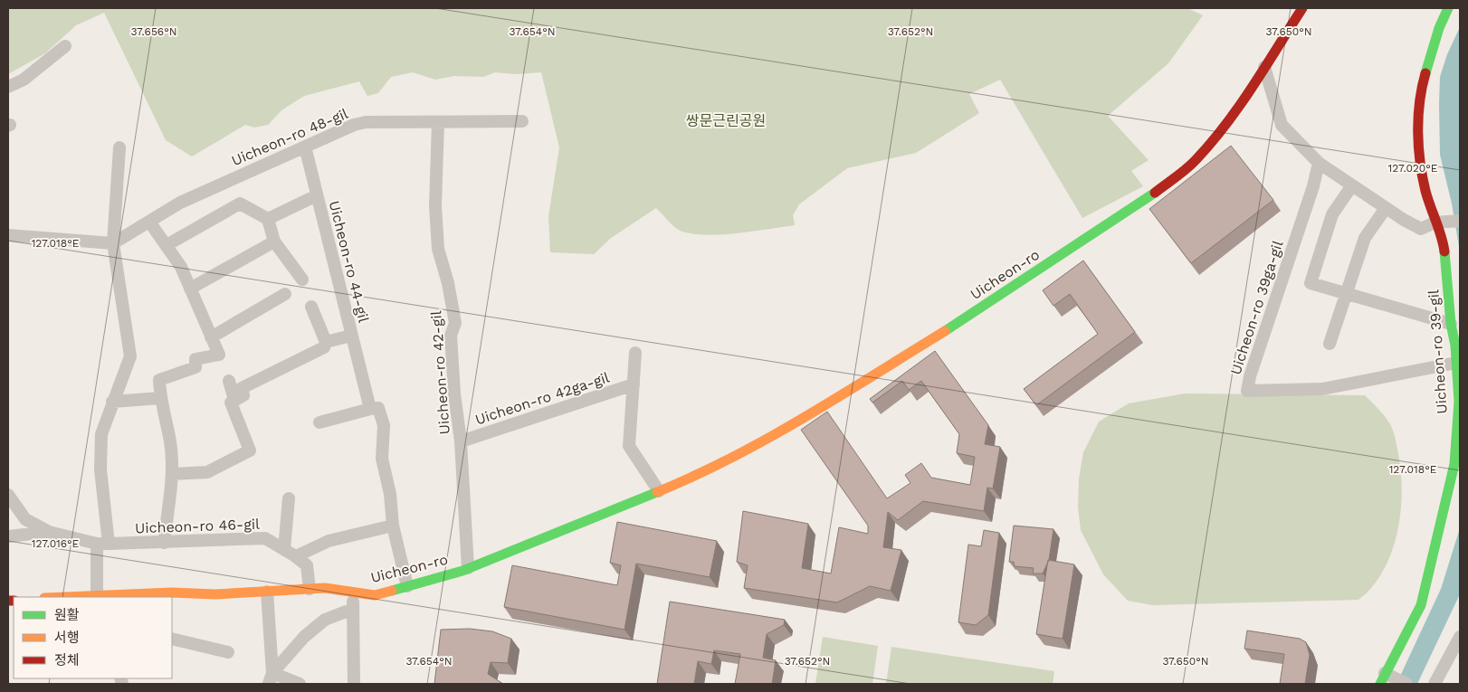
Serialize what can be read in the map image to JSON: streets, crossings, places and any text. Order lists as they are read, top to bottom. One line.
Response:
{"streets":{"street":["Uicheon-ro 48-gil","Uicheon-ro 44-gil","Uicheon-ro","Uicheon-ro 39ga-gil","Uicheon-ro 39-gil","Uicheon-ro 42-gil","Uicheon-ro 42ga-gil","Uicheon-ro 46-gil"]},"crossings":[["Uicheon-ro 48-gil","Uicheon-ro 44-gil"],["Uicheon-ro 48-gil","Uicheon-ro 42-gil"],["Uicheon-ro 44-gil","Uicheon-ro"],["Uicheon-ro","Uicheon-ro 42-gil"],["Uicheon-ro","Uicheon-ro 46-gil"],["Uicheon-ro 39ga-gil","Uicheon-ro 39-gil"],["Uicheon-ro 42-gil","Uicheon-ro 42ga-gil"]],"parks":["쌍문근린공원"],"legend":["원활","서행","정체"],"coordinates":["37.656°N","37.654°N","37.652°N","37.650°N","127.020°E","127.018°E","127.016°E"]}
